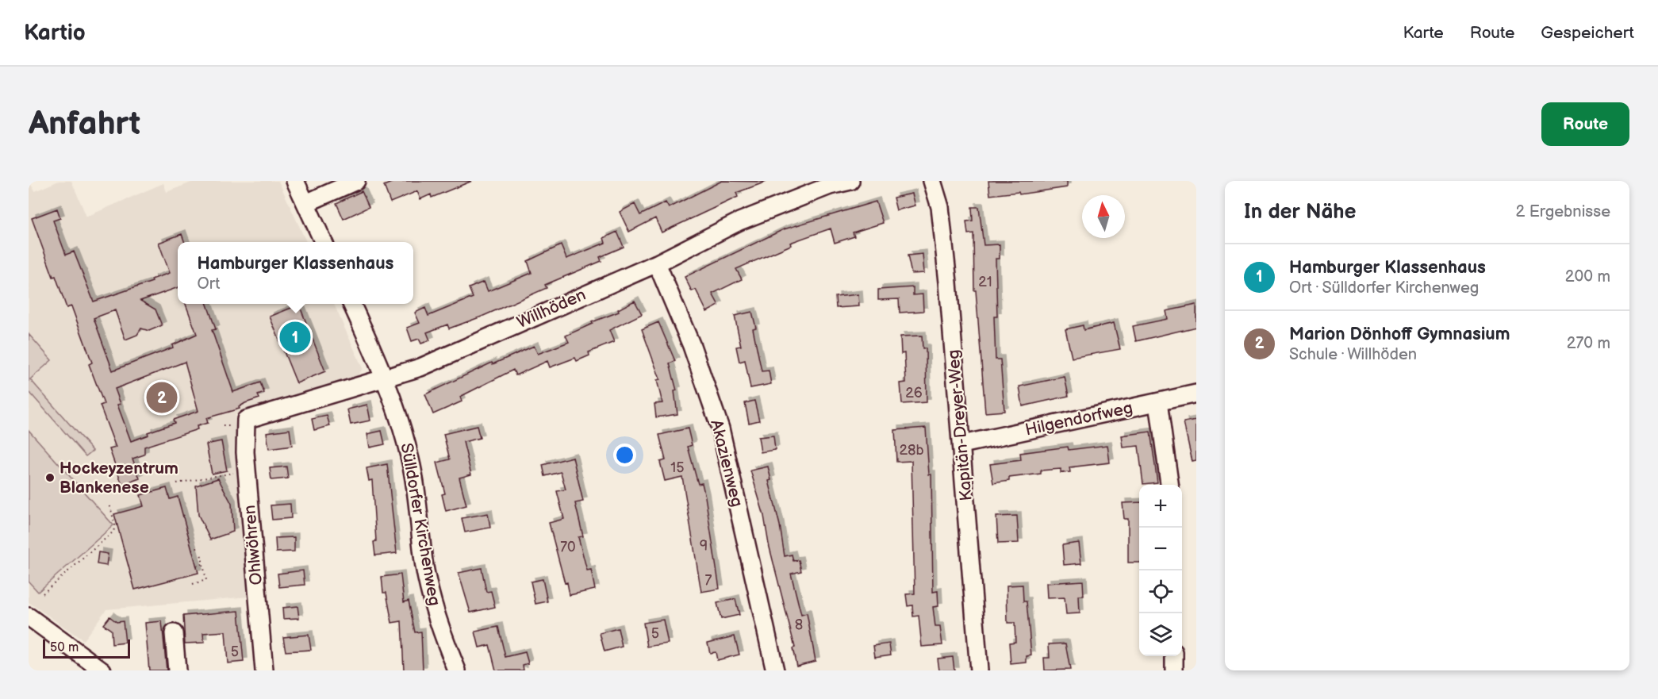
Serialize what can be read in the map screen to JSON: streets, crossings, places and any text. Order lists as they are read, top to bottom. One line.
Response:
{"streets":{"street":["Willhöden","Hilgendorfweg","Kapitän-Dreyer-Weg","Akazienweg","Sülldorfer Kirchenweg","Ohlwöhren"]},"crossings":[["Willhöden","Akazienweg"],["Willhöden","Sülldorfer Kirchenweg"],["Willhöden","Ohlwöhren"],["Hilgendorfweg","Kapitän-Dreyer-Weg"]],"places":["Hockeyzentrum Blankenese"],"house_numbers":["21","26","28b","15","9","70","7","8","5","5"],"scale_bar":"50 m","north":"top","page":{"header":"Kartio","nav":["Karte","Route","Gespeichert"],"buttons":"Route","title":"Anfahrt","heading":["In der Nähe","2 Ergebnisse"],"popup":["Hamburger Klassenhaus","Ort"],"list":[{"mark":"1","name":"Hamburger Klassenhaus","note":"Ort · Sülldorfer Kirchenweg","value":"200 m"},{"mark":"2","name":"Marion Dönhoff Gymnasium","note":"Schule · Willhöden","value":"270 m"}],"pins":["1","2"],"map_buttons":["+","−"],"scale":"50 m"}}
